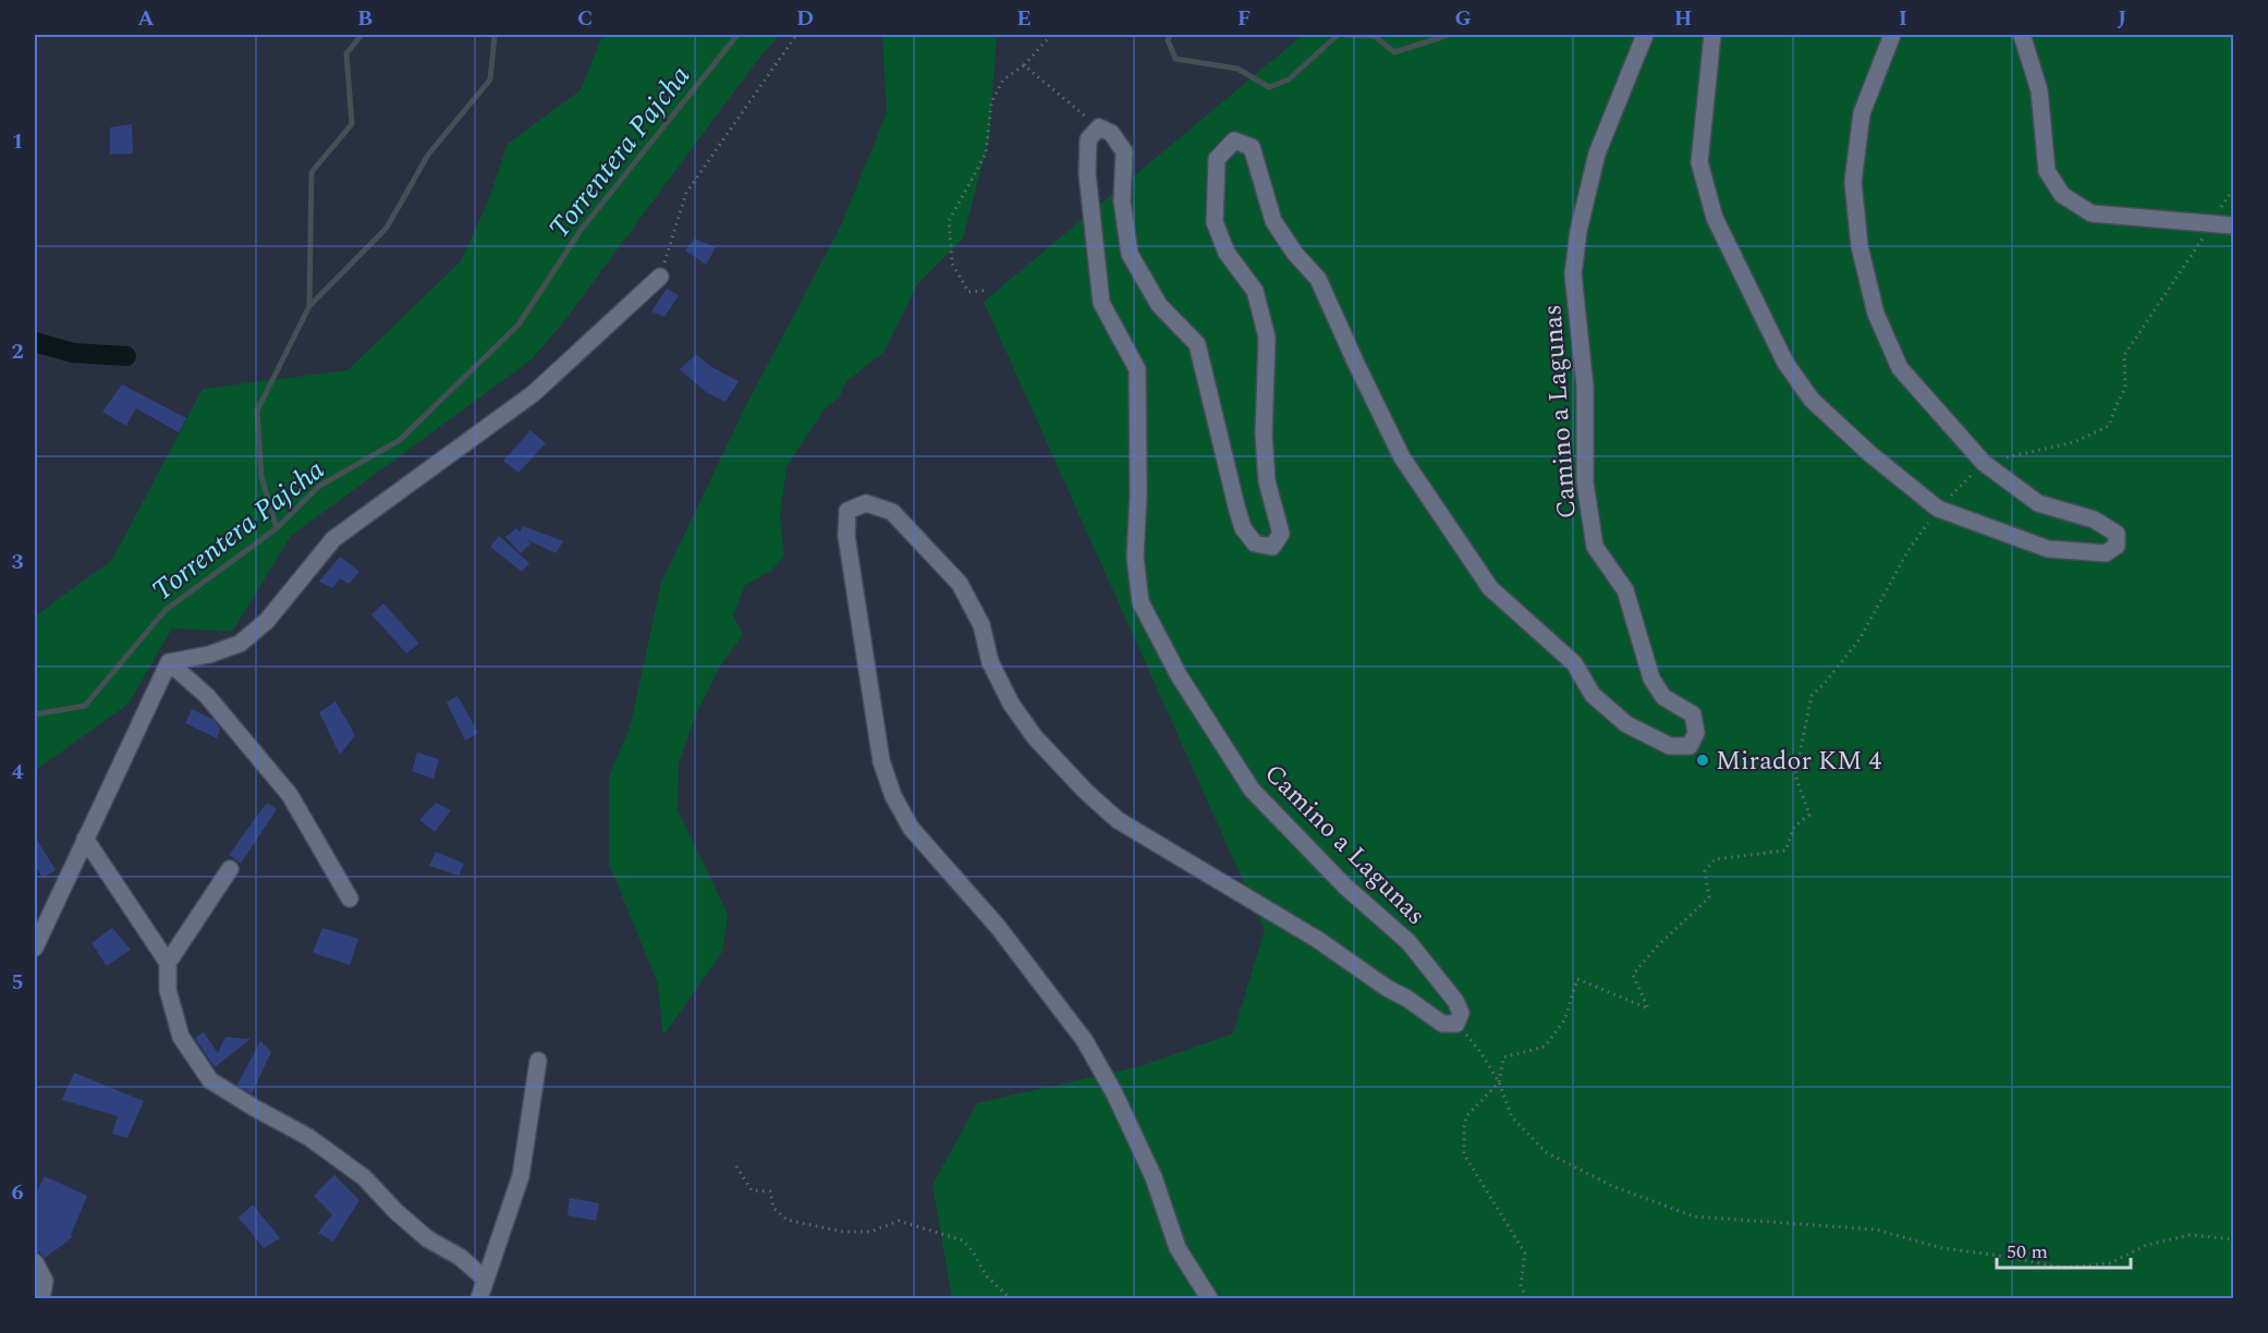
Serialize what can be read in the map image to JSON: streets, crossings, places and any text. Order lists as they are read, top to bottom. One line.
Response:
{"streets":{"street":["Camino a Lagunas"]},"water":["Torrentera Pajcha"],"places":["Mirador KM 4"],"scale_bar":"50 m","grid":{"columns":["A","B","C","D","E","F","G","H","I","J"],"rows":["1","2","3","4","5","6"]}}
